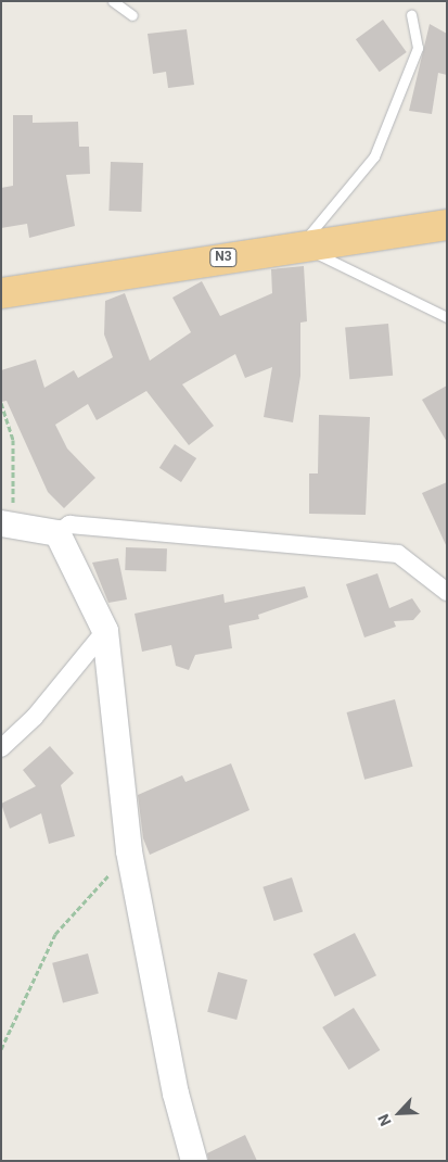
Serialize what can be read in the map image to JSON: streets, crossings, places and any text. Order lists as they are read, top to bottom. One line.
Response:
{"streets":{"highway":["N3"]},"north":"bottom left"}
